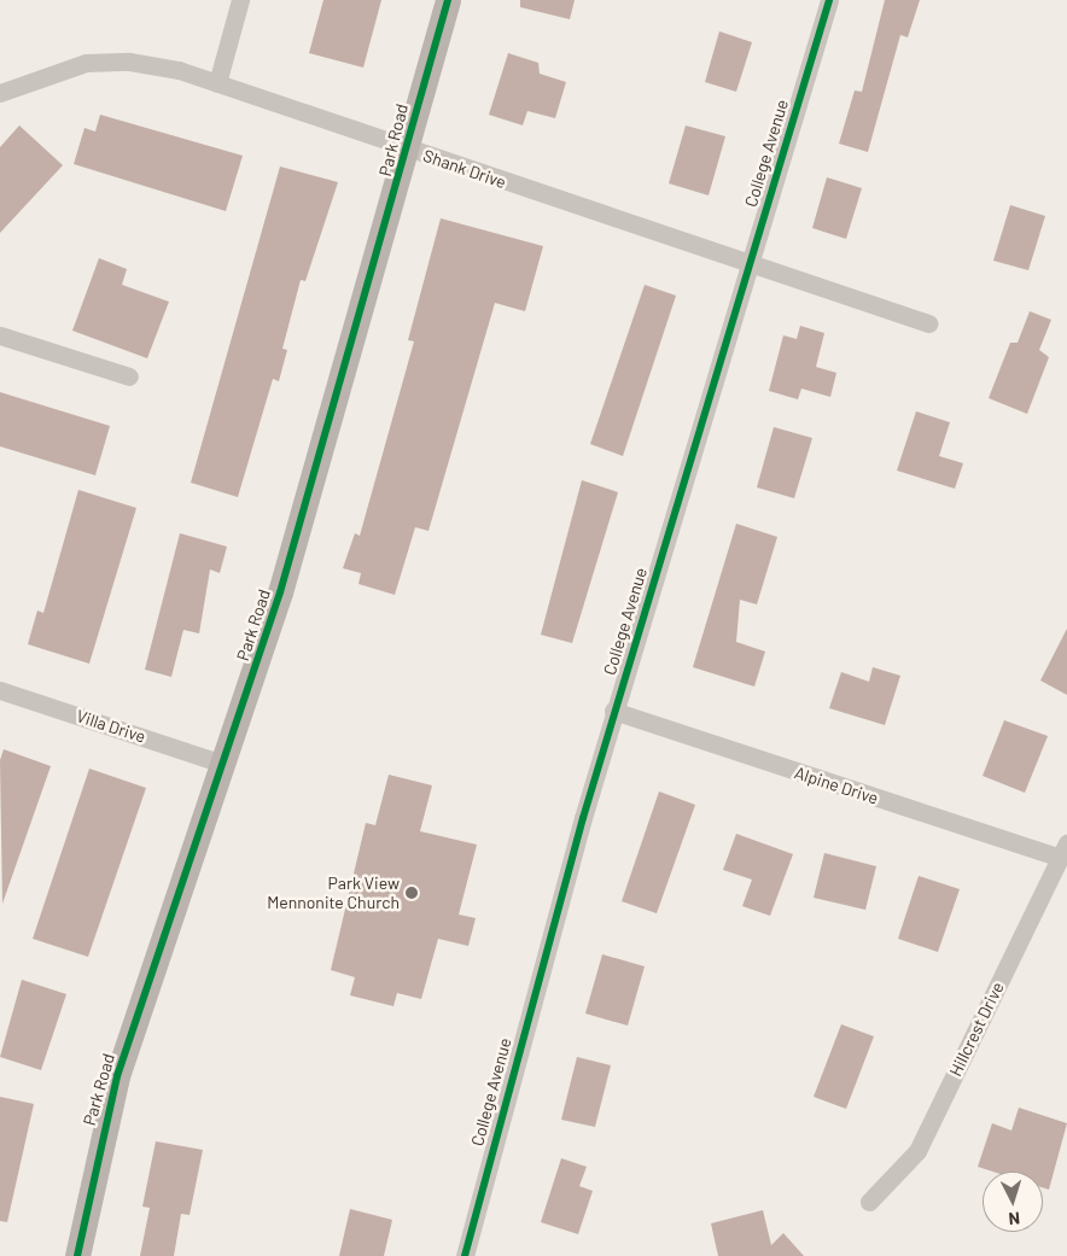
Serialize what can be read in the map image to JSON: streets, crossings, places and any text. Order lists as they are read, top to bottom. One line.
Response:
{"streets":{"street":["Park Road","College Avenue","Shank Drive","Villa Drive","Alpine Drive","Hillcrest Drive"]},"crossings":[["Park Road","Shank Drive"],["Park Road","Villa Drive"],["College Avenue","Shank Drive"],["College Avenue","Alpine Drive"],["Alpine Drive","Hillcrest Drive"]],"places":["Park View Mennonite Church"],"north":"bottom"}
